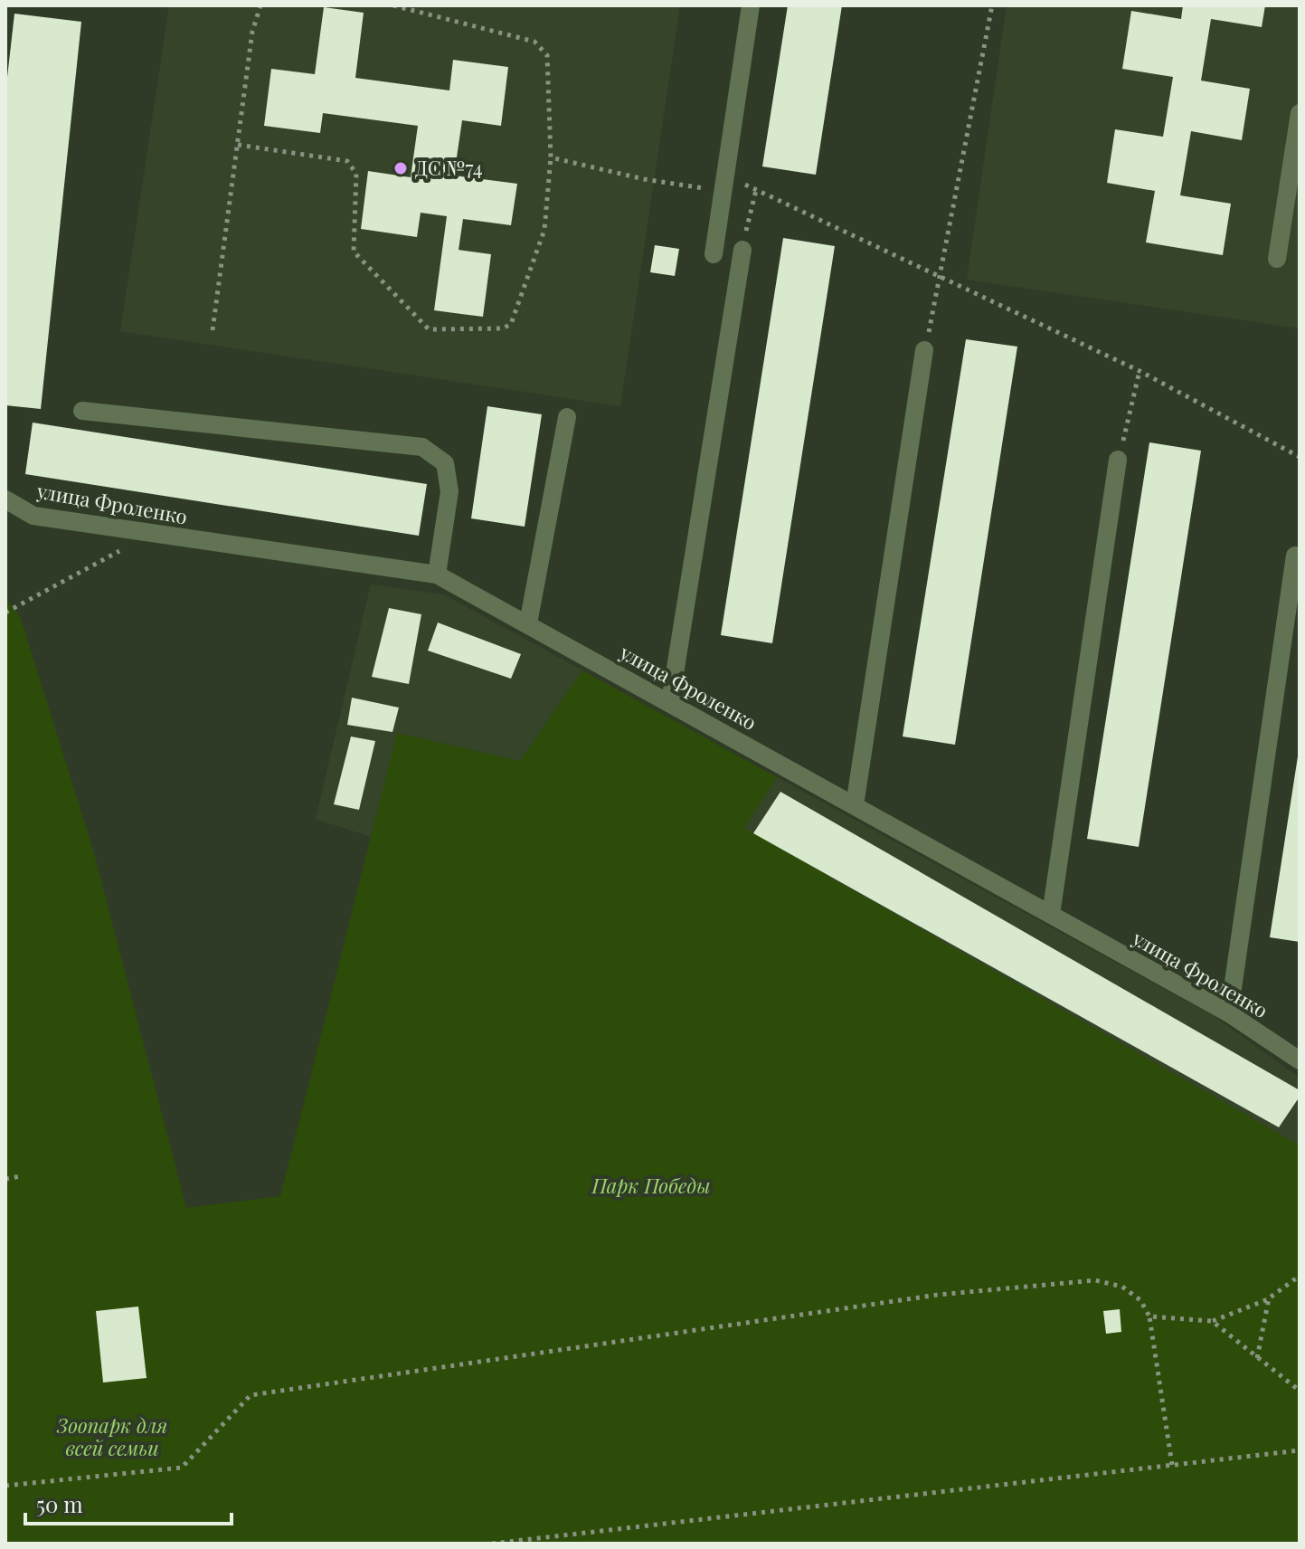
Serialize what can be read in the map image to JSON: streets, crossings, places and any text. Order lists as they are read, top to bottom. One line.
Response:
{"streets":{"street":["улица Фроленко"]},"parks":["Парк Победы","Зоопарк для всей семьи"],"places":["ДС №74"],"scale_bar":"50 m"}
